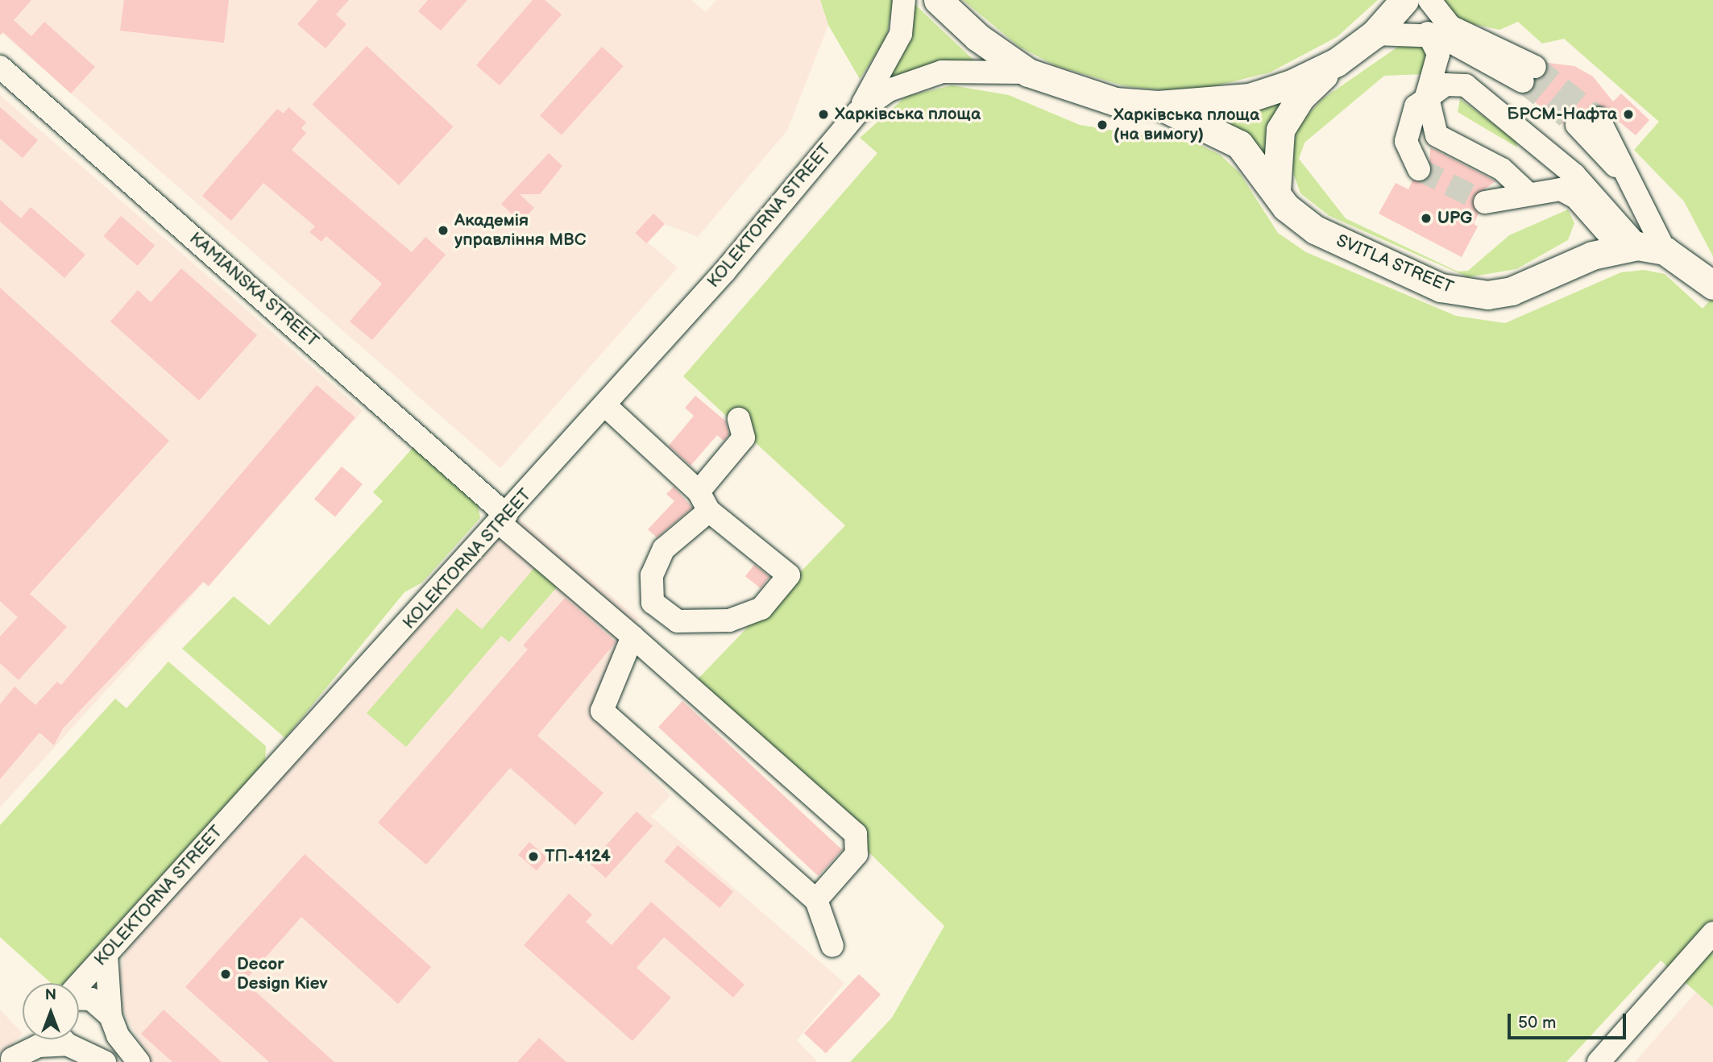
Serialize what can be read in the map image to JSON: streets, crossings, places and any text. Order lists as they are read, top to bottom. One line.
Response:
{"streets":{"main road":["SVITLA STREET"],"street":["KOLEKTORNA STREET","KAMIANSKA STREET"]},"crossings":[["KOLEKTORNA STREET","KAMIANSKA STREET"]],"places":["Харківська площа","БРСМ-Нафта","Харківська площа (на вимогу)","UPG","Академія управління МВС","ТП-4124","Decor Design Kiev"],"scale_bar":"50 m","north":"top"}
